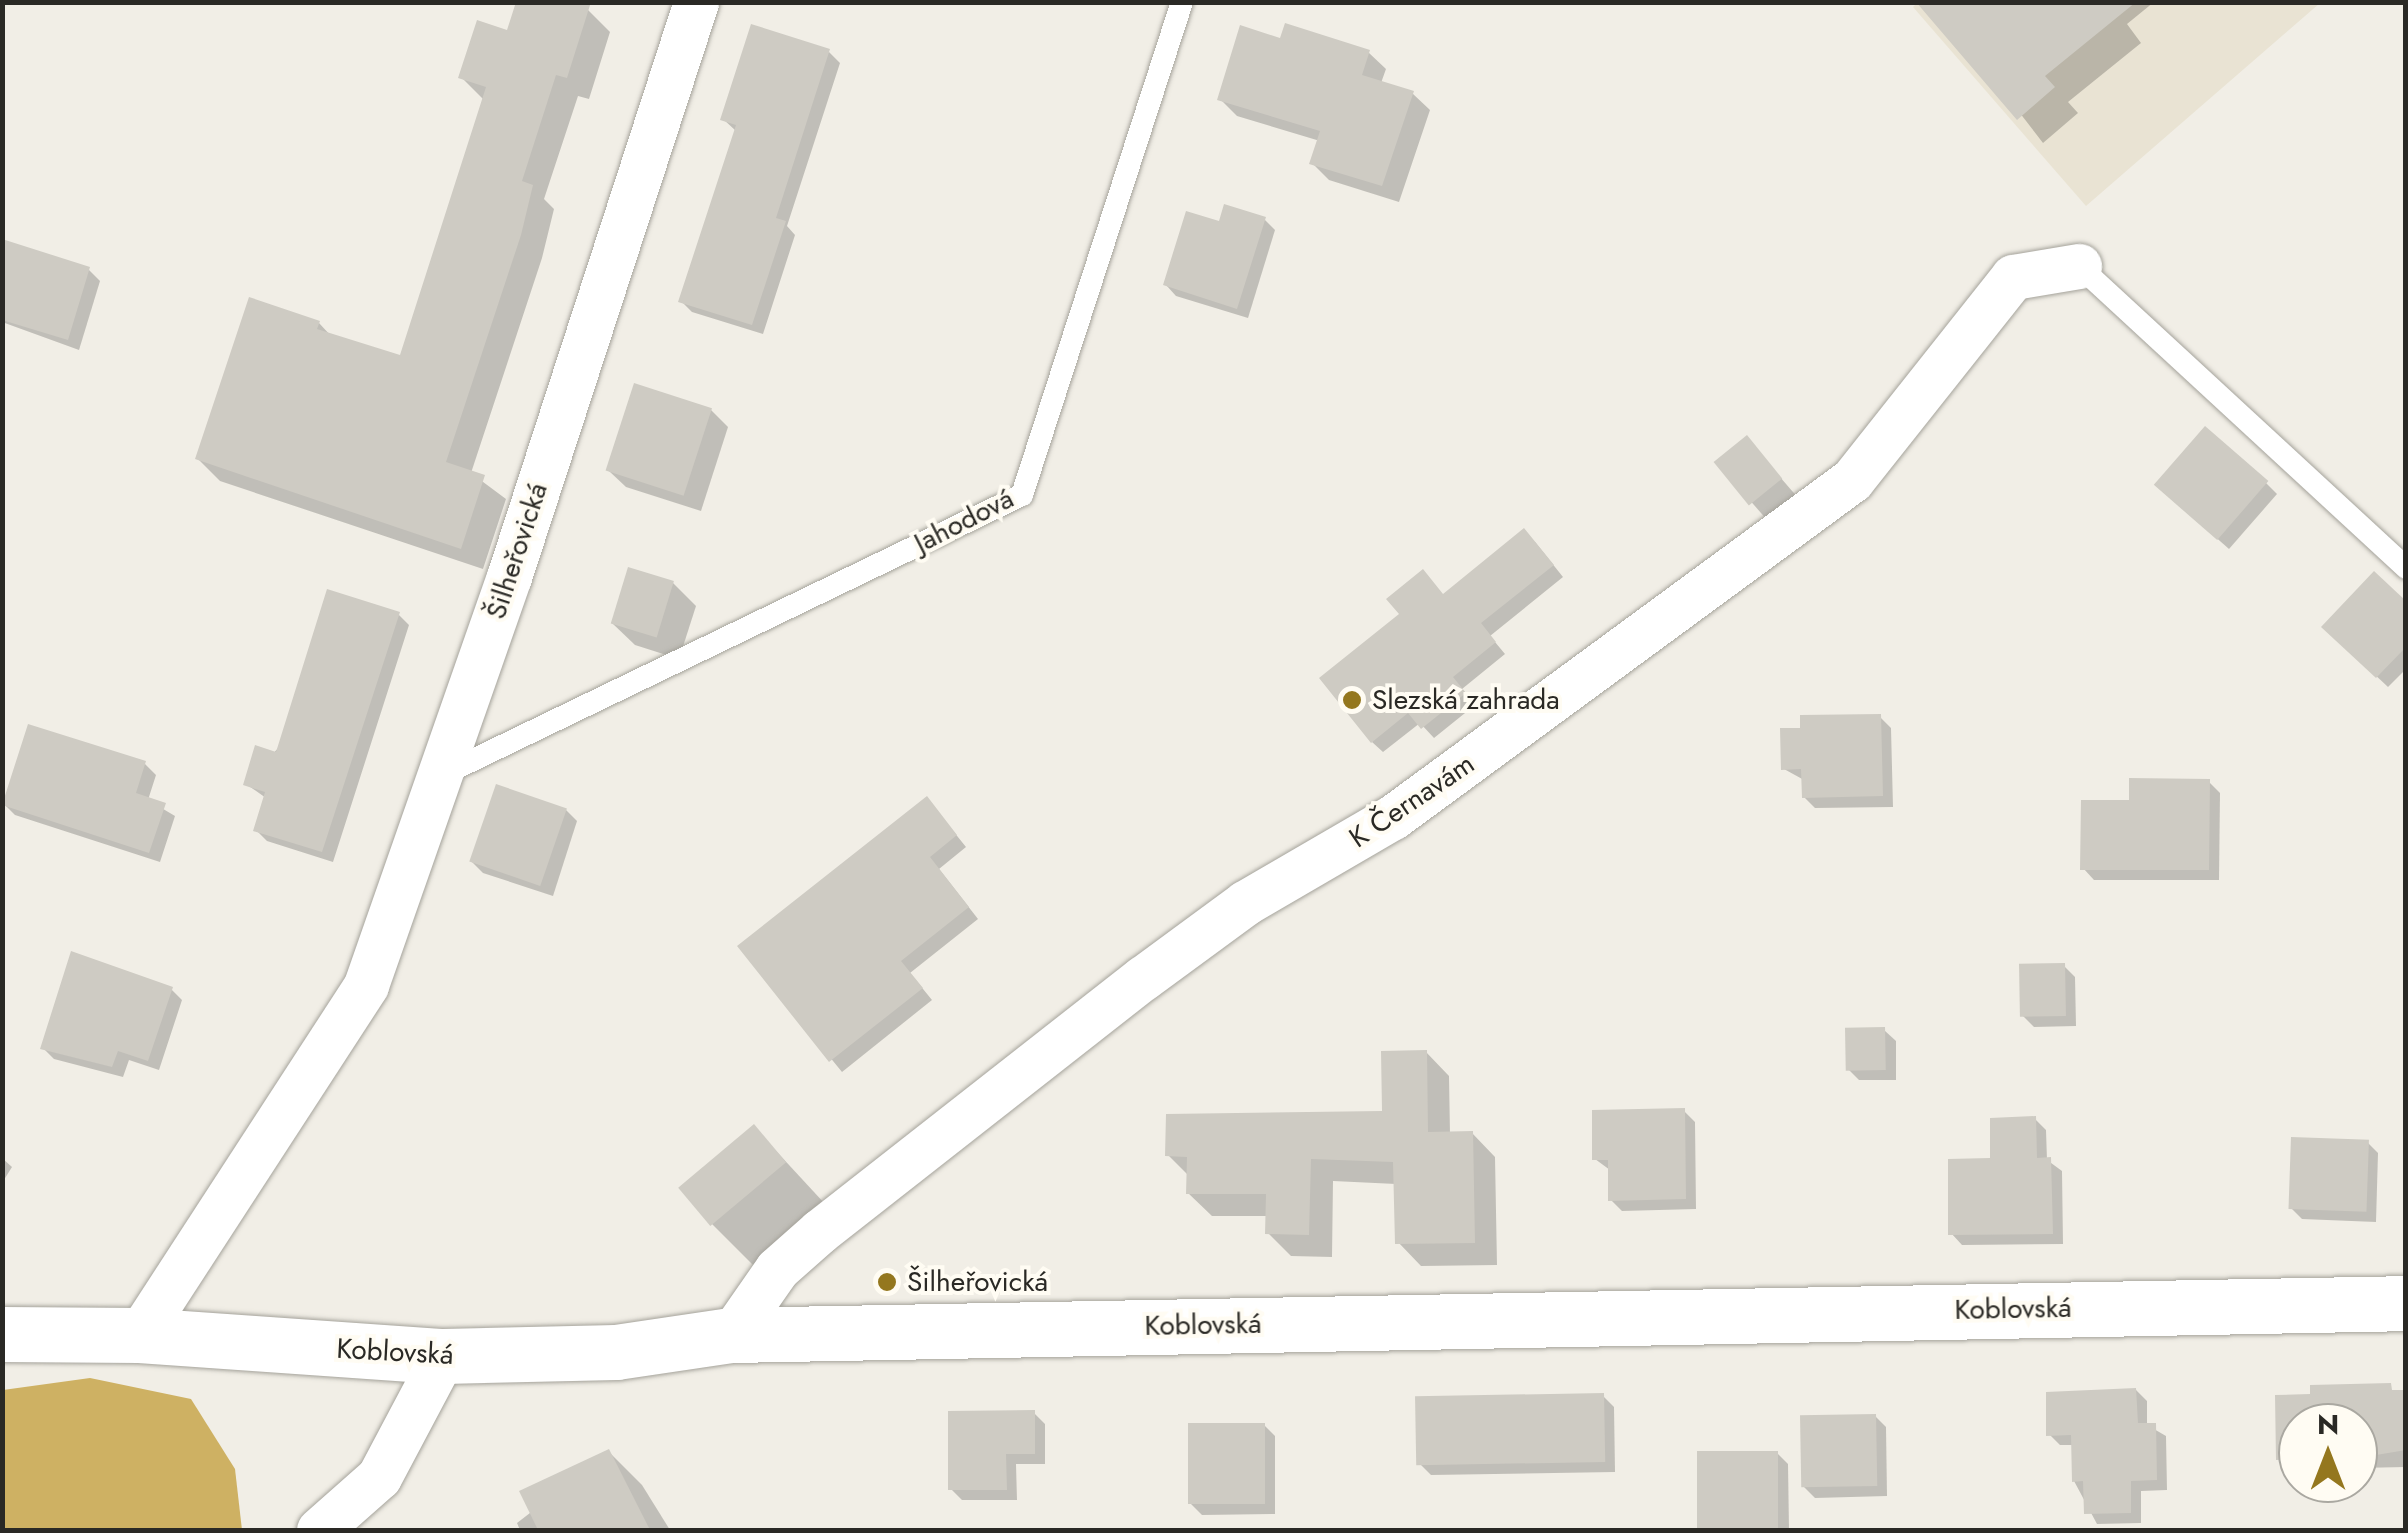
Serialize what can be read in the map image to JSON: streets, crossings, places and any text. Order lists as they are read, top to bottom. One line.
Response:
{"streets":{"street":["Šilheřovická","K Černavám","Koblovská"],"lane":["Jahodová"]},"crossings":[["Jahodová","Šilheřovická"],["Šilheřovická","Koblovská"],["K Černavám","Koblovská"]],"places":["Slezská zahrada","Šilheřovická"],"north":"top"}
